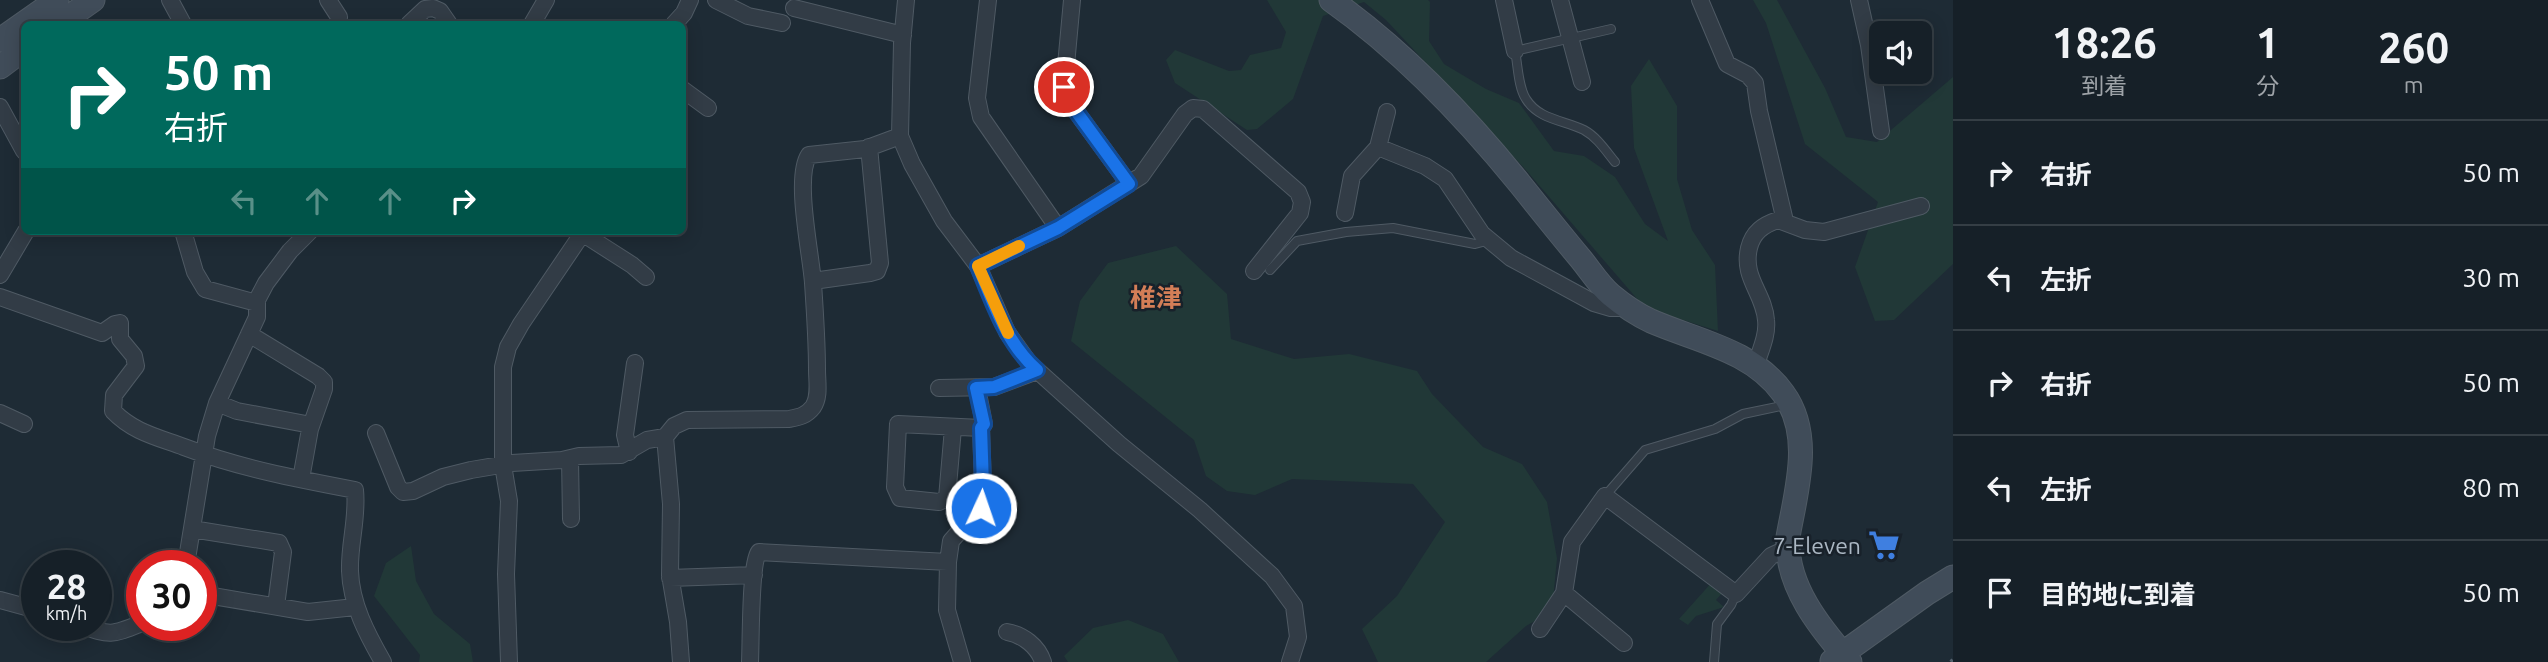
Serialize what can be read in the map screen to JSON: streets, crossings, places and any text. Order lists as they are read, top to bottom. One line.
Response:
{"districts":["椎津"],"places":{"supermarket":["7-Eleven"]},"page":{"eta":["18:26","到着","1","分","260","m"],"turn":["50 m","右折"],"list":[{"name":"右折","value":"50 m"},{"name":"左折","value":"30 m"},{"name":"右折","value":"50 m"},{"name":"左折","value":"80 m"},{"name":"目的地に到着","value":"50 m"}],"speed":"28 km/h","limit":"30"}}
